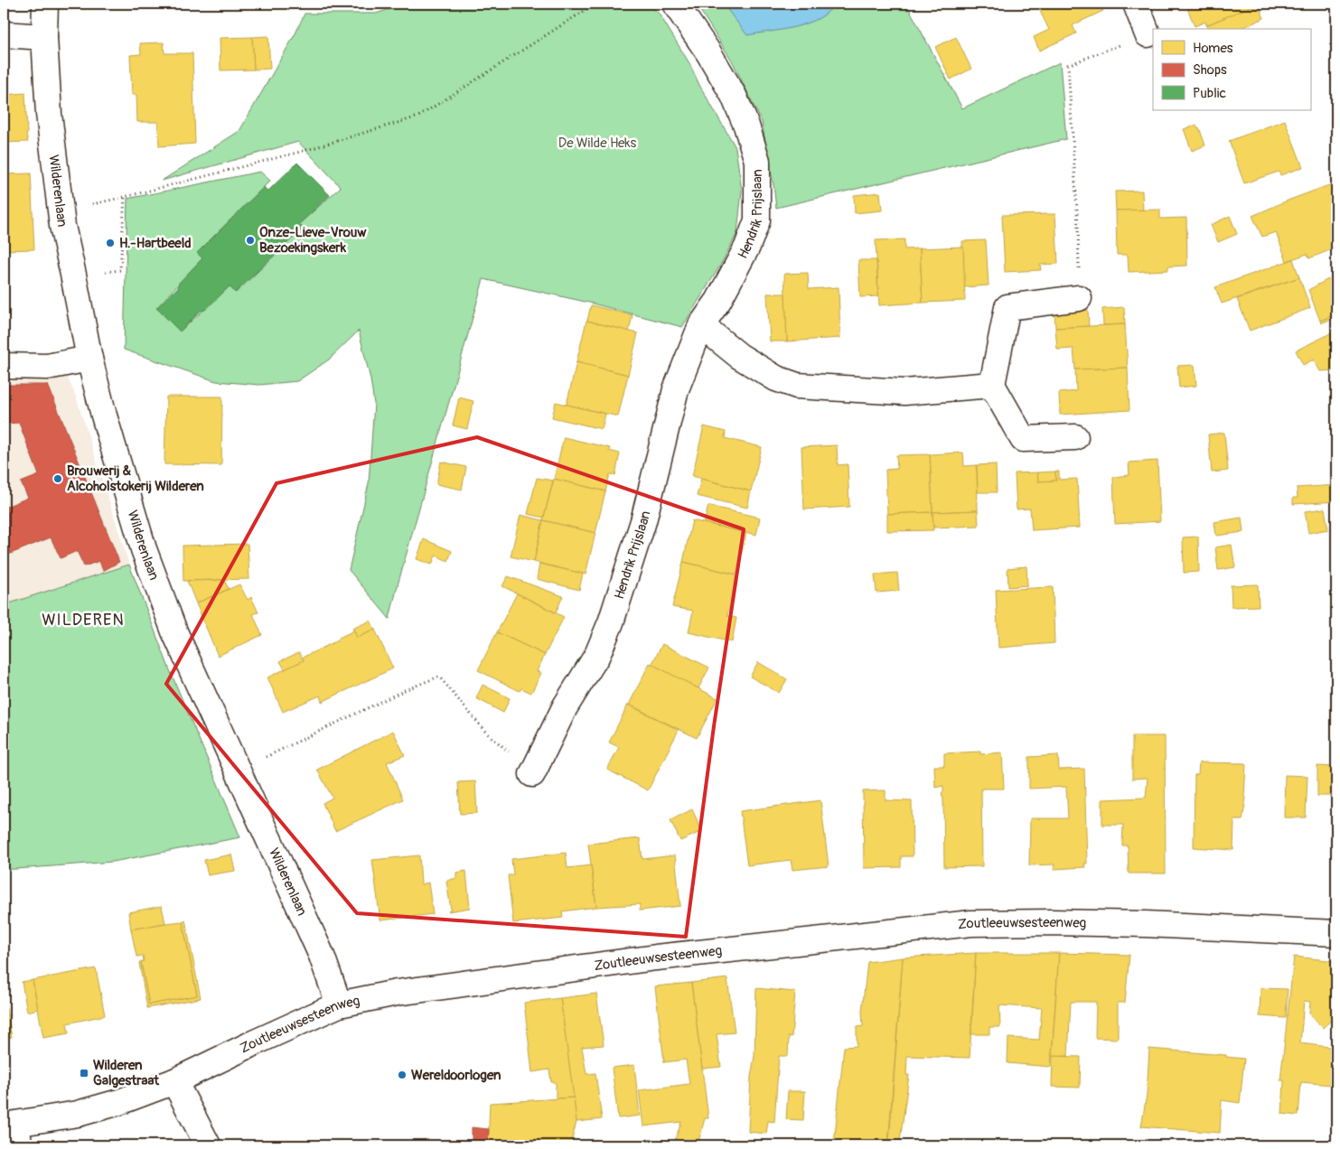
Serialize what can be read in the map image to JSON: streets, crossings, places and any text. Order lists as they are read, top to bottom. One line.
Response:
{"streets":{"street":["Wilderenlaan","Hendrik Prijslaan","Zoutleeuwsesteenweg"]},"crossings":[["Wilderenlaan","Zoutleeuwsesteenweg"]],"districts":["WILDEREN"],"parks":["De Wilde Heks"],"places":{"other":["Onze-Lieve-Vrouw Bezoekingskerk","H.-Hartbeeld","Brouwerij & Alcoholstokerij Wilderen","Wereldoorlogen"],"transit":["Wilderen Galgestraat"]},"legend":["Homes","Shops","Public"]}
